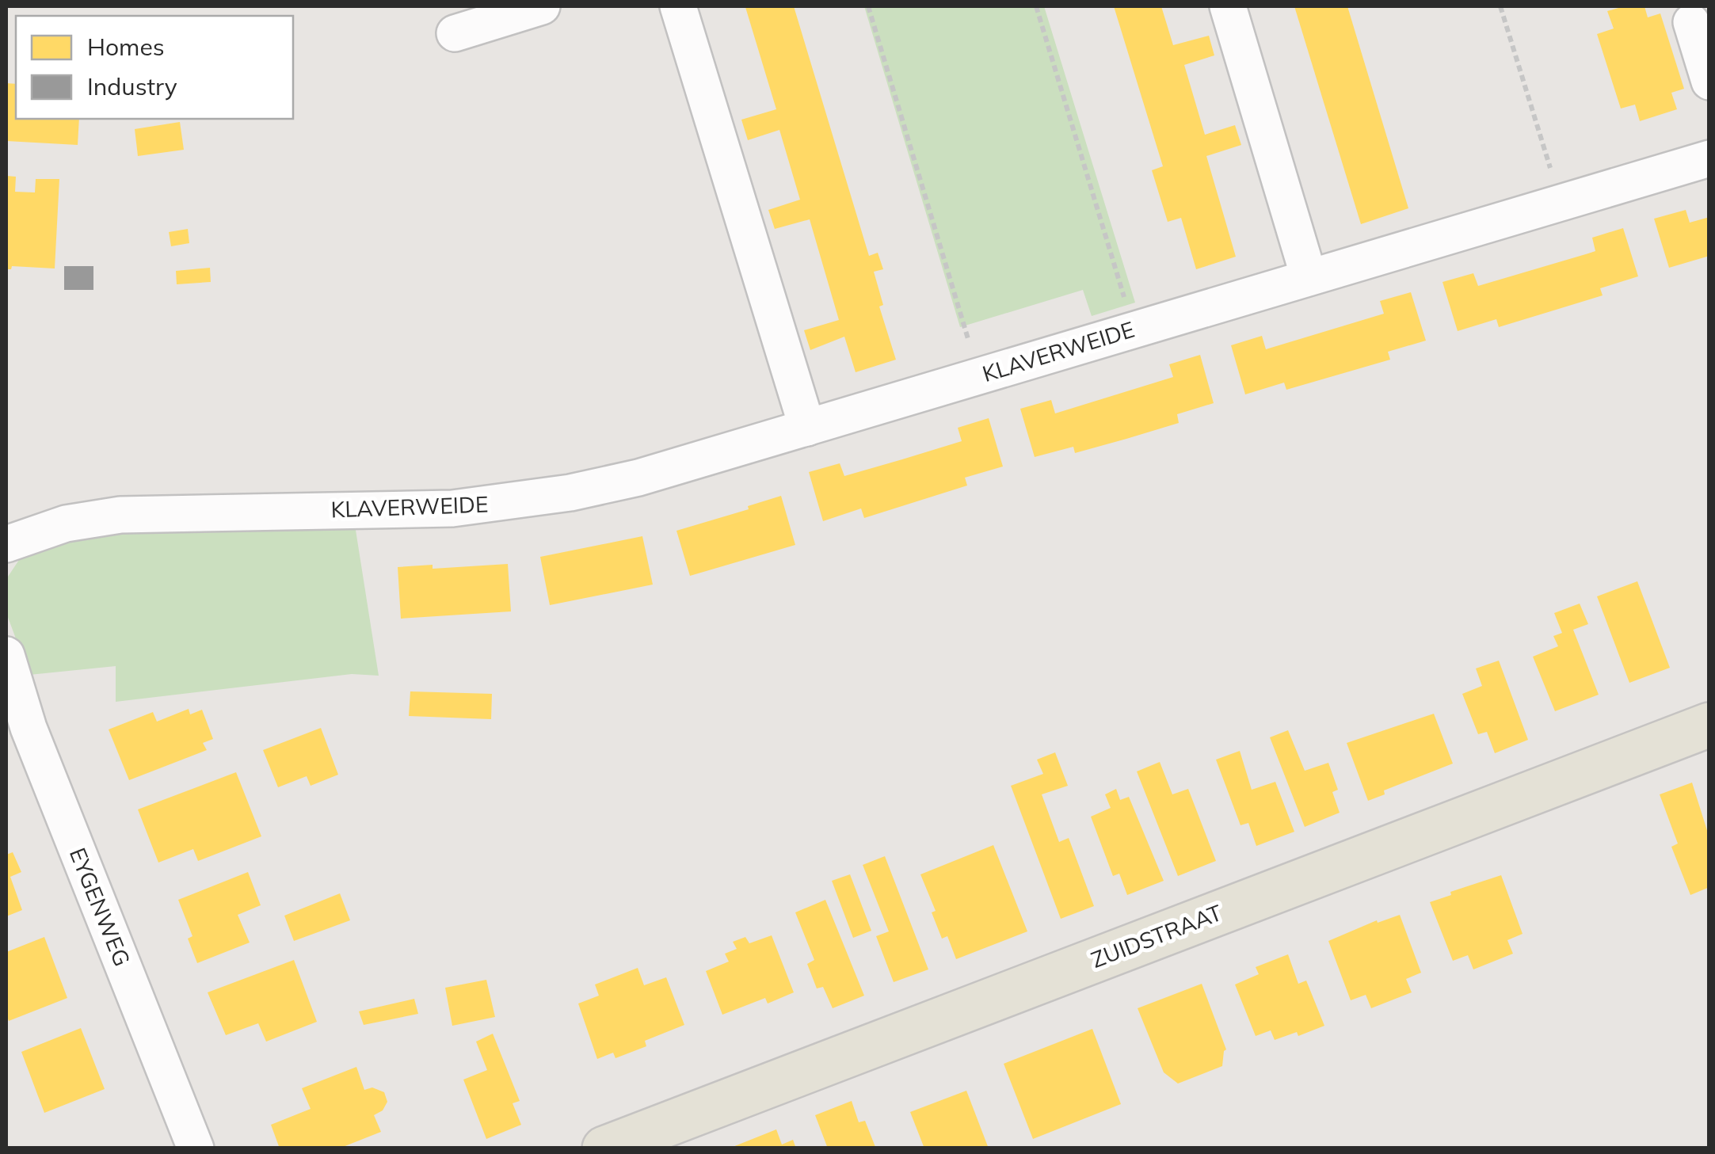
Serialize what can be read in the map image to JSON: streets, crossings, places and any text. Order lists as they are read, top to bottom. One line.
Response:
{"streets":{"main road":["ZUIDSTRAAT"],"street":["KLAVERWEIDE","EYGENWEG"]},"legend":["Homes","Industry"]}
